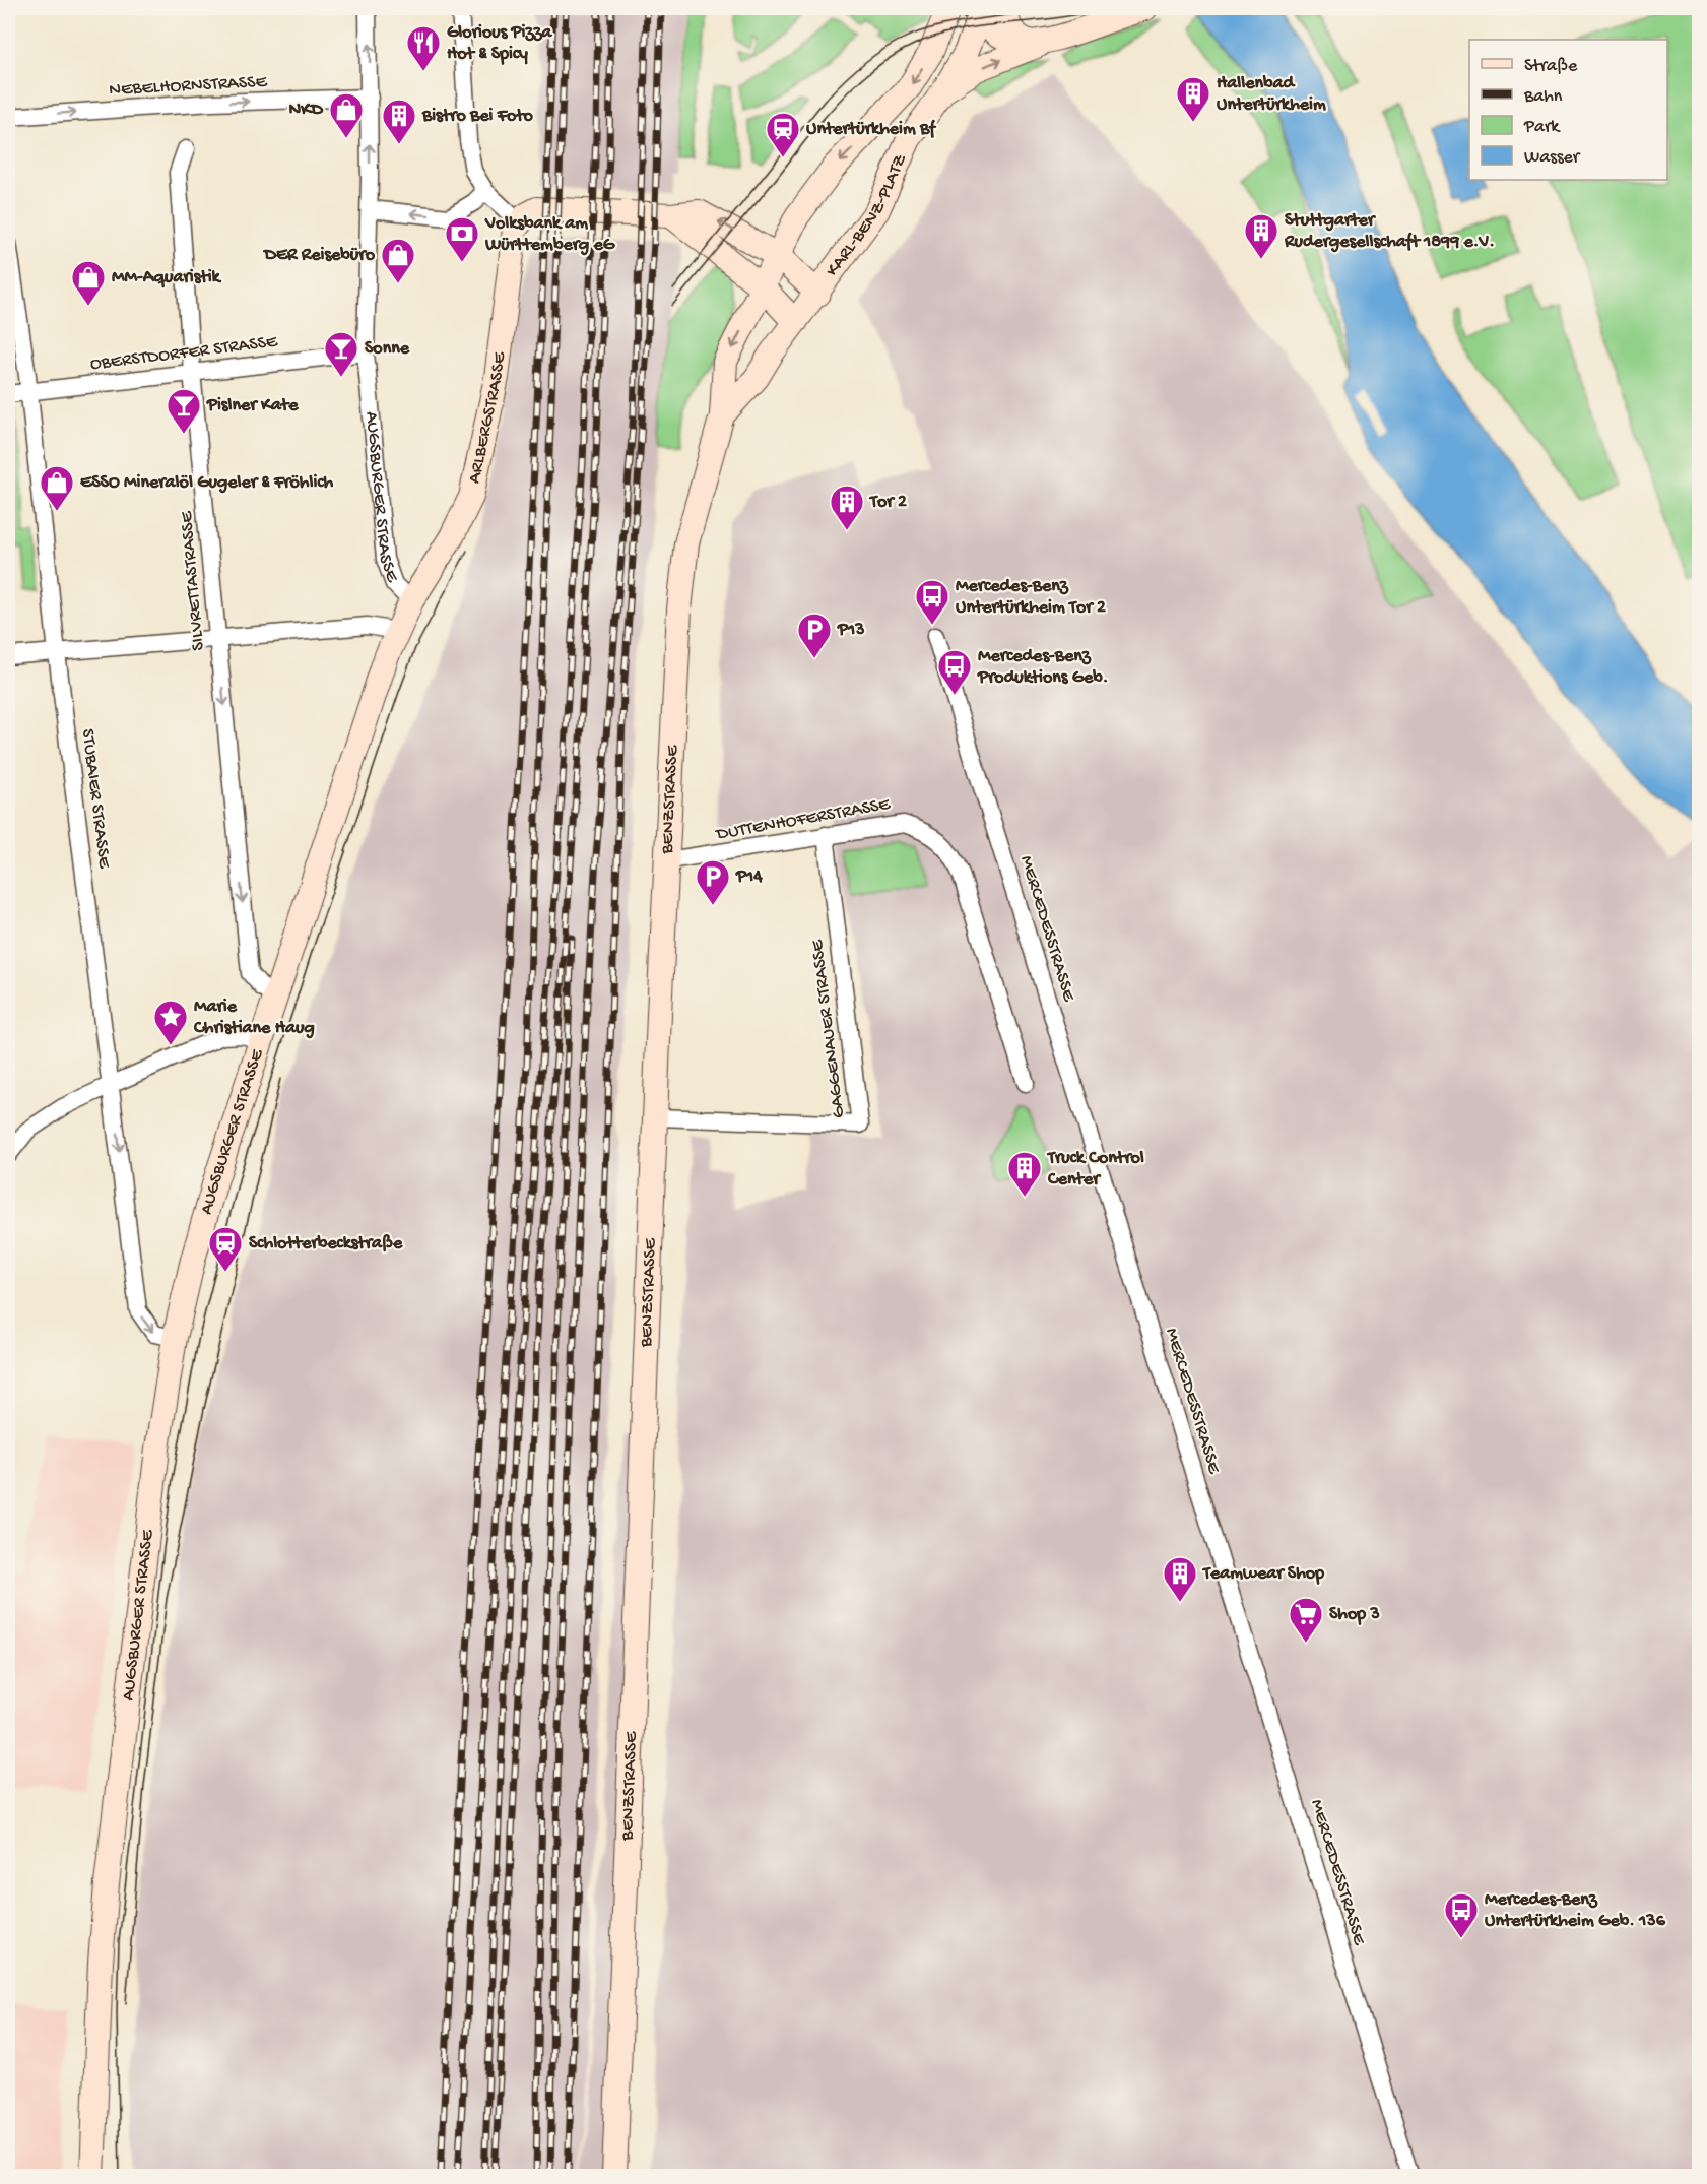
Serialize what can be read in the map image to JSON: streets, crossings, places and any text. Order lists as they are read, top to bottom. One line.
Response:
{"streets":{"main road":["KARL-BENZ-PLATZ","ARLBERGSTRASSE","AUGSBURGER STRASSE","BENZSTRASSE"],"street":["NEBELHORNSTRASSE","OBERSTDORFER STRASSE","SILVRETTASTRASSE","STUBAIER STRASSE","DUTTENHOFERSTRASSE","MERCEDESSTRASSE","GAGGENAUER STRASSE"]},"crossings":[["NEBELHORNSTRASSE","AUGSBURGER STRASSE"],["KARL-BENZ-PLATZ","BENZSTRASSE"],["OBERSTDORFER STRASSE","AUGSBURGER STRASSE"],["OBERSTDORFER STRASSE","SILVRETTASTRASSE"],["OBERSTDORFER STRASSE","STUBAIER STRASSE"],["ARLBERGSTRASSE","AUGSBURGER STRASSE"],["AUGSBURGER STRASSE","SILVRETTASTRASSE"],["AUGSBURGER STRASSE","STUBAIER STRASSE"],["BENZSTRASSE","DUTTENHOFERSTRASSE"],["BENZSTRASSE","GAGGENAUER STRASSE"],["DUTTENHOFERSTRASSE","GAGGENAUER STRASSE"]],"one_way":["NEBELHORNSTRASSE","SILVRETTASTRASSE"],"places":{"restaurant":["Glorious Pizza Hot & Spicy"],"building":["Hallenbad Untertürkheim","Bistro Bei Foto","Stuttgarter Rudergesellschaft 1899 e.V.","Tor 2","Truck Control Center","Teamwear Shop"],"shop":["NKD","DER Reisebüro","MM-Aquaristik","ESSO Mineralöl Gugeler & Fröhlich"],"station":["Untertürkheim Bf","Schlotterbeckstraße"],"bank":["Volksbank am Württemberg eG"],"bar":["Sonne","Pislner Kate"],"bus stop":["Mercedes-Benz Untertürkheim Tor 2","Mercedes-Benz Produktions Geb.","Mercedes-Benz Untertürkheim Geb. 136"],"parking":["P13","P14"],"place":["Marie Christiane Haug"],"supermarket":["Shop 3"]},"legend":["Straße","Bahn","Park","Wasser"]}
